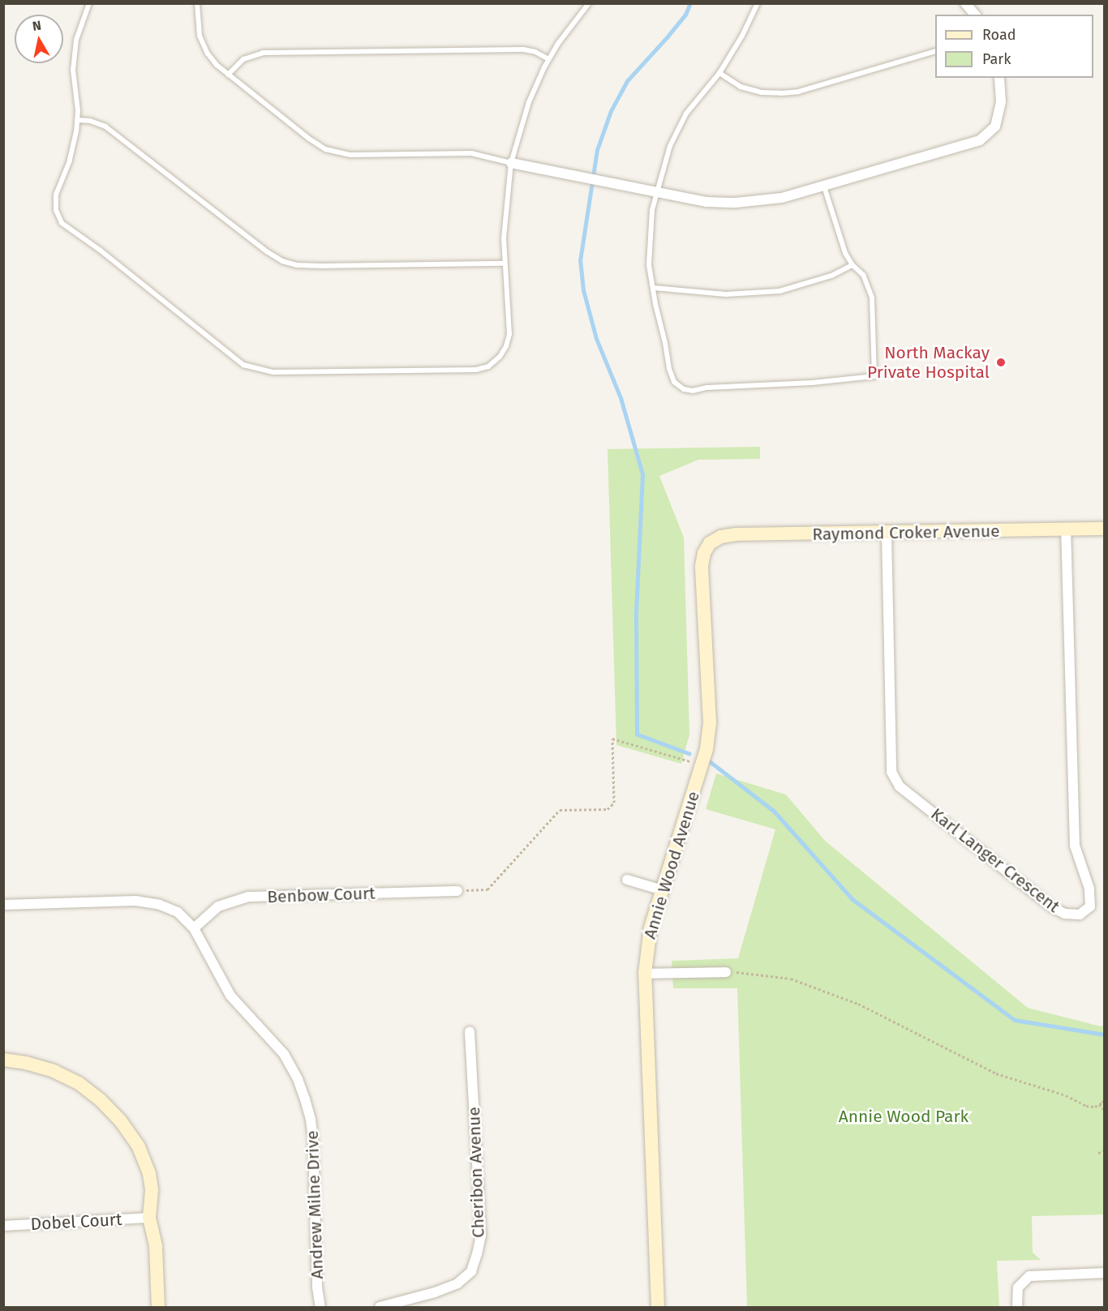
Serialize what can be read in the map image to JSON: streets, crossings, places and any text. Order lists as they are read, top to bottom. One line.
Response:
{"streets":{"street":["Raymond Croker Avenue","Karl Langer Crescent","Annie Wood Avenue","Benbow Court","Cheribon Avenue","Andrew Milne Drive","Dobel Court"]},"crossings":[["Raymond Croker Avenue","Karl Langer Crescent"],["Raymond Croker Avenue","Annie Wood Avenue"],["Benbow Court","Andrew Milne Drive"]],"parks":["Annie Wood Park"],"places":["North Mackay Private Hospital"],"legend":["Road","Park"],"north":"top"}
